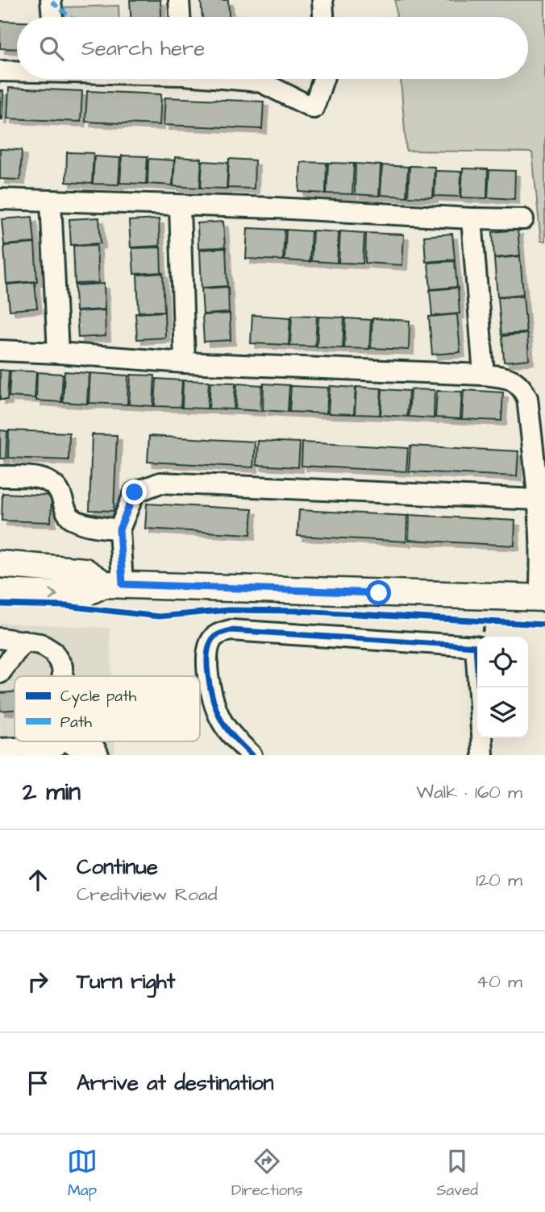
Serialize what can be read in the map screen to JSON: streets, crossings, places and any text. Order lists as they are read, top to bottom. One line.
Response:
{"legend":["Cycle path","Path"],"page":{"search":"Search here","heading":["2 min","Walk · 160 m"],"list":[["Continue","Creditview Road","120 m"],["Turn right","40 m"],"Arrive at destination"],"nav":["Map","Directions","Saved"]}}
